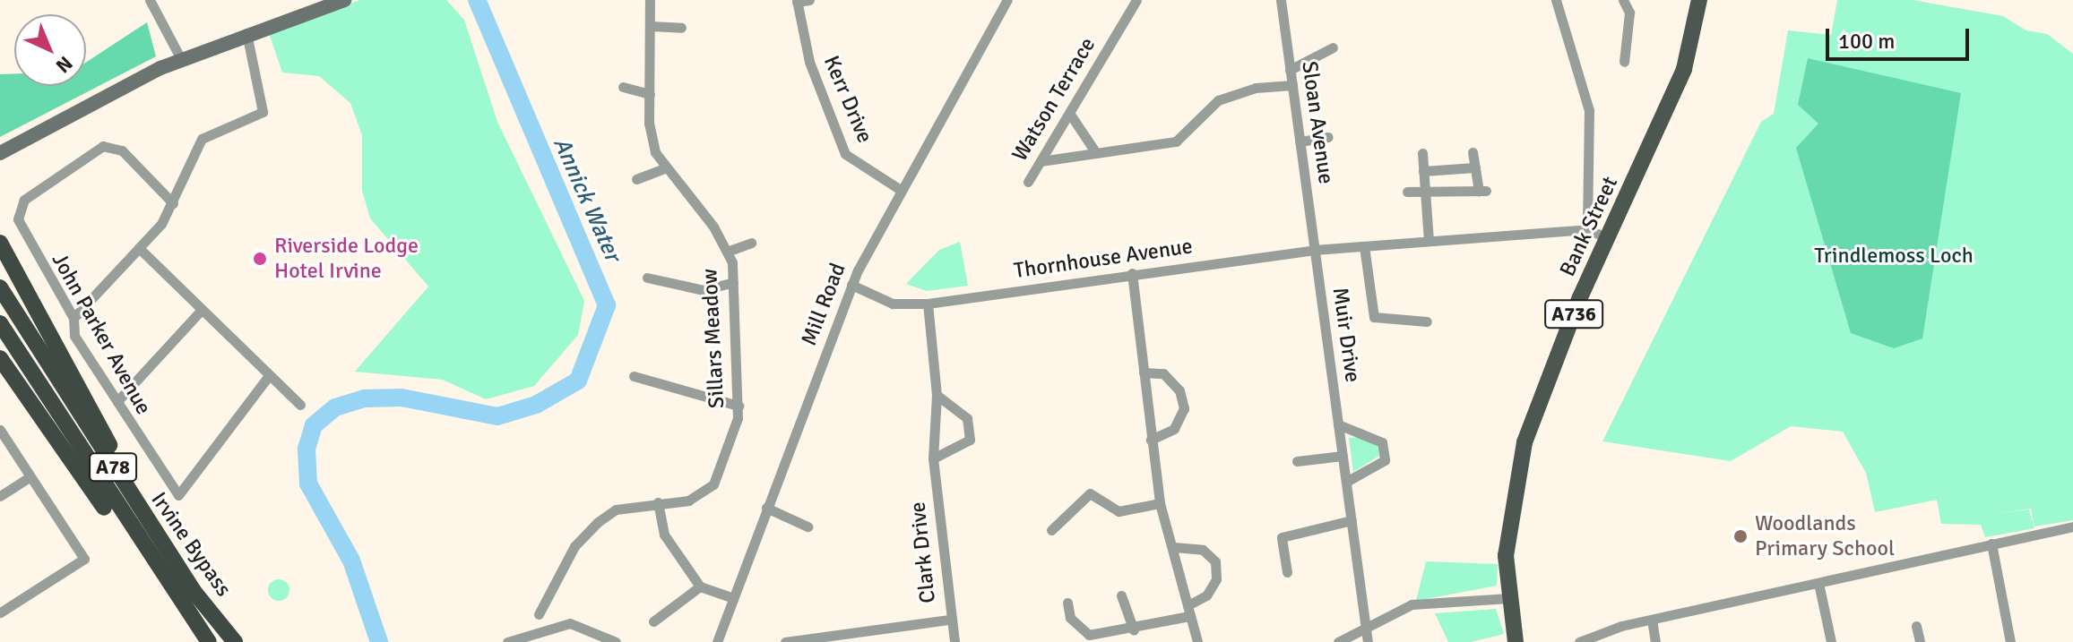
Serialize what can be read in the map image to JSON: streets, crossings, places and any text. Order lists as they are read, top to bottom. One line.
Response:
{"streets":{"highway":["A78","Irvine Bypass"],"main road":["Bank Street","A736"],"street":["Kerr Drive","Watson Terrace","Sloan Avenue","Thornhouse Avenue","Mill Road","John Parker Avenue","Muir Drive","Sillars Meadow","Clark Drive"]},"crossings":[["Kerr Drive","Mill Road"],["Sloan Avenue","Thornhouse Avenue"],["Sloan Avenue","Muir Drive"],["Bank Street","Thornhouse Avenue"],["Thornhouse Avenue","Mill Road"],["Thornhouse Avenue","Muir Drive"],["Thornhouse Avenue","Clark Drive"],["A78","Irvine Bypass"]],"water":["Annick Water"],"parks":["Trindlemoss Loch"],"places":["Riverside Lodge Hotel Irvine","Woodlands Primary School"],"scale_bar":"100 m","north":"bottom right"}
